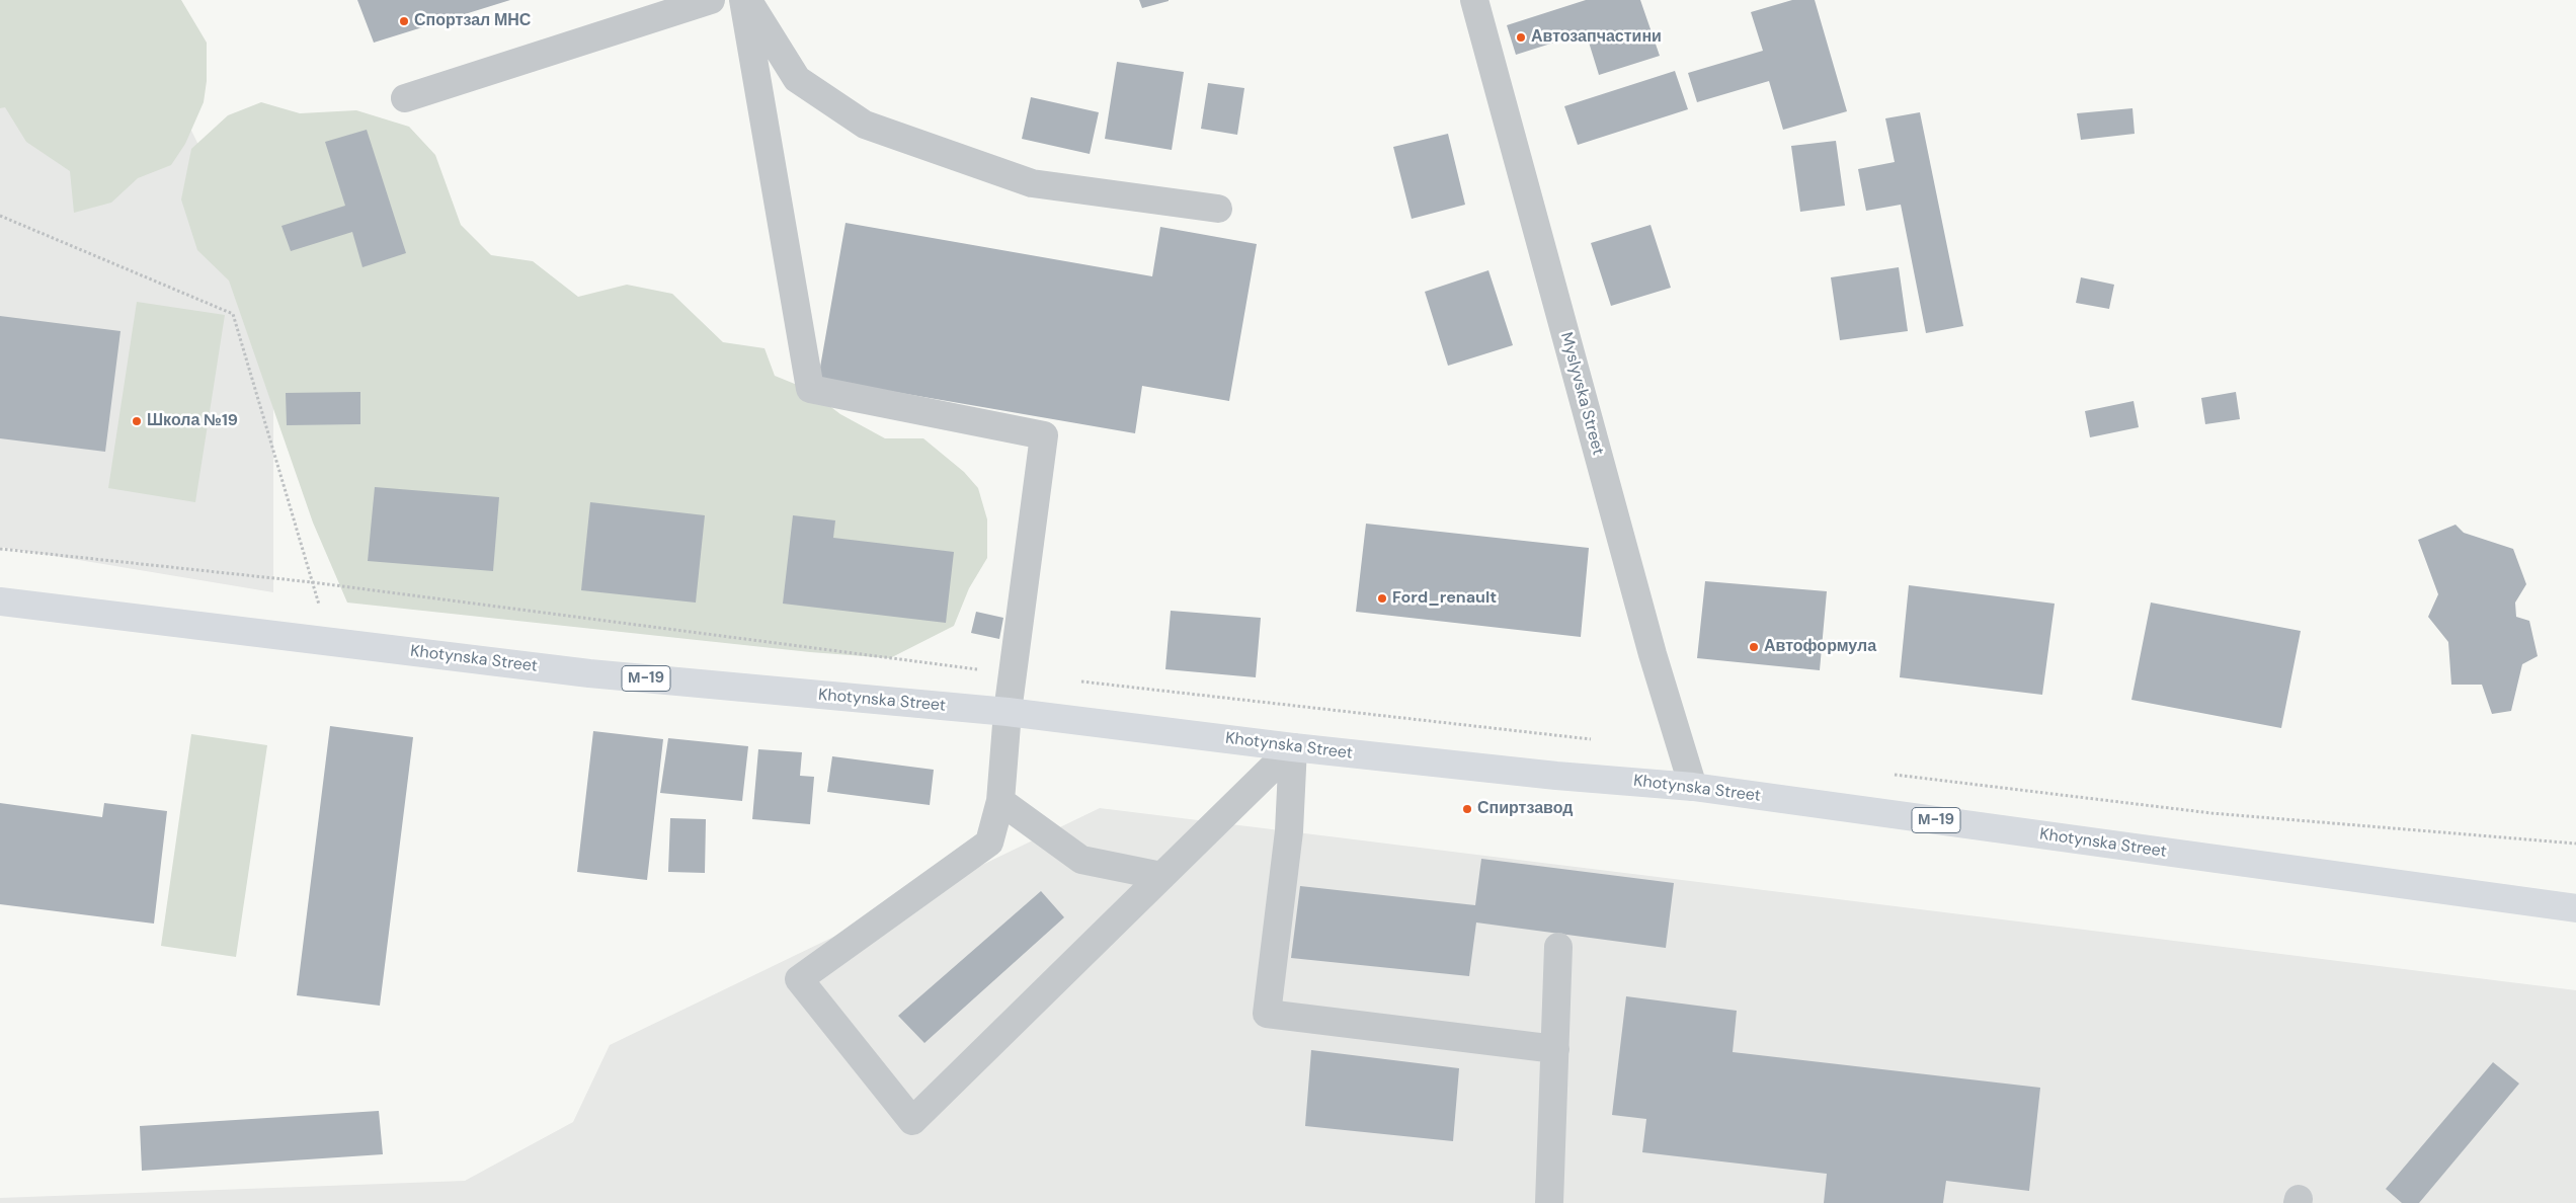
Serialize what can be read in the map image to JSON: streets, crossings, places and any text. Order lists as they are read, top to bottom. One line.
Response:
{"streets":{"highway":["Khotynska Street","М-19"],"street":["Myslyvska Street"]},"crossings":[["Myslyvska Street","Khotynska Street"]],"places":["Спортзал МНС","Автозапчастини","Школа №19","Ford_renault","Автоформула","Спиртзавод"]}
